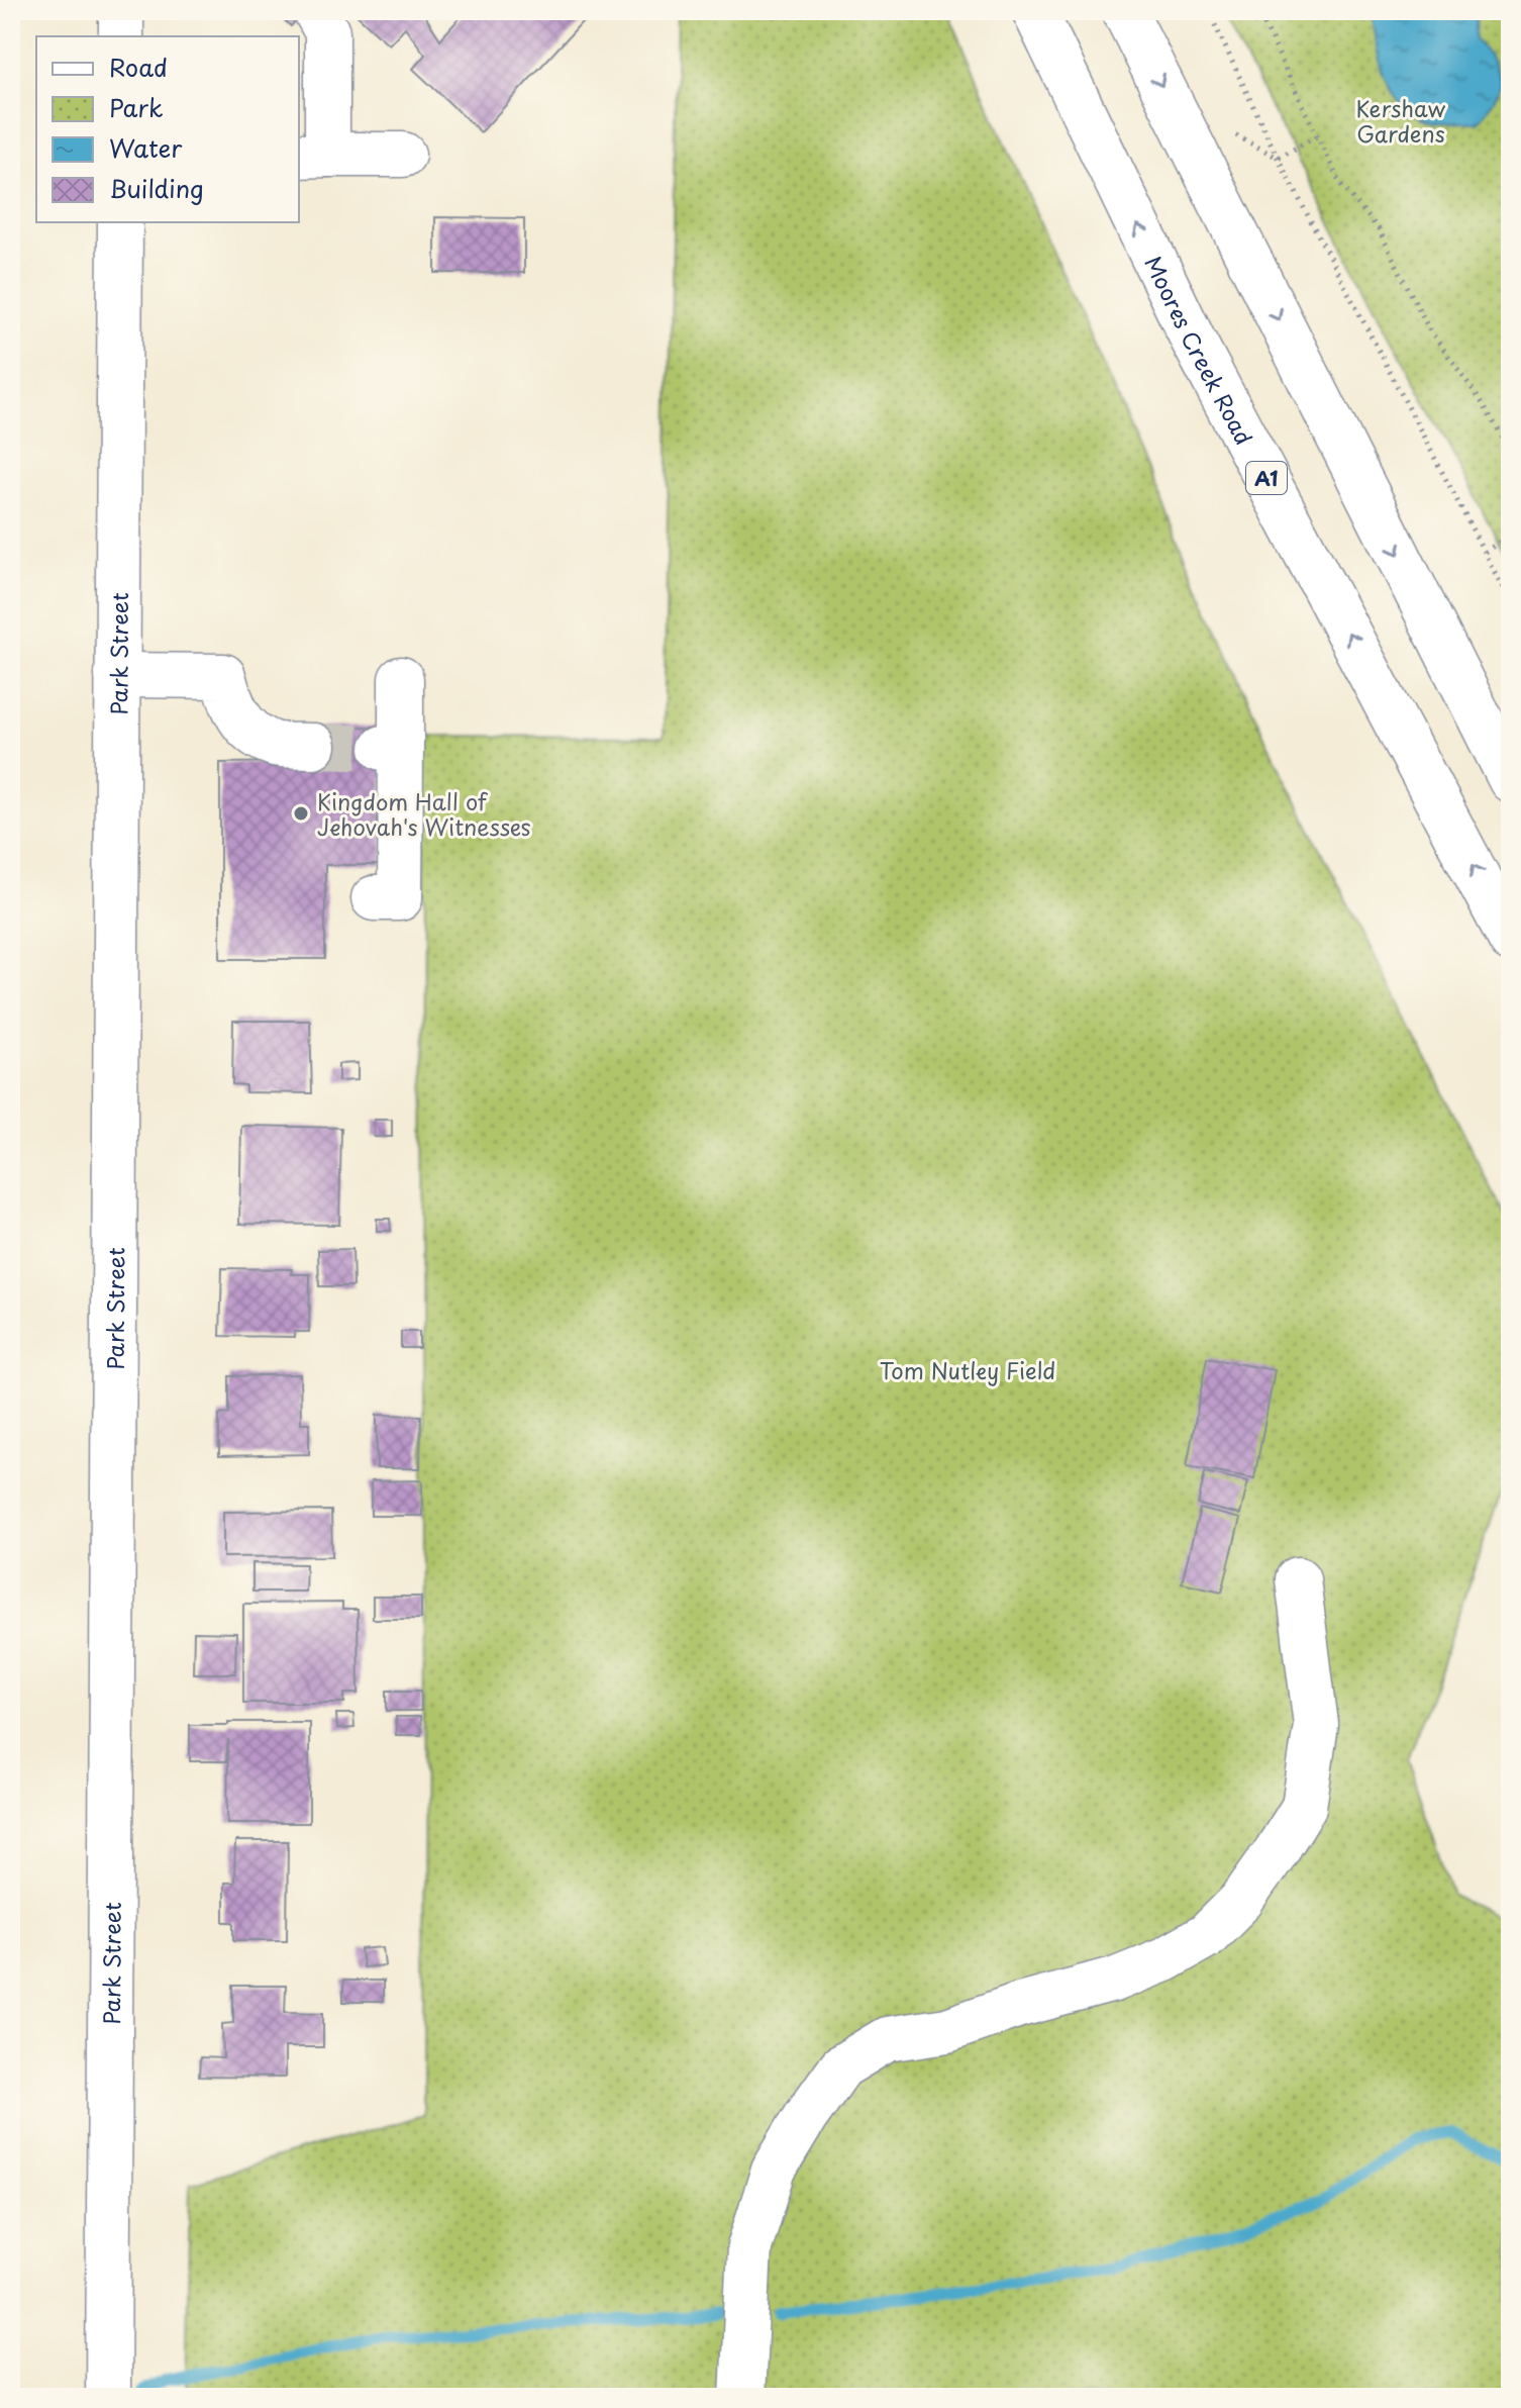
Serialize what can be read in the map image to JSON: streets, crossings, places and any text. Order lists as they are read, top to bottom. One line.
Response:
{"streets":{"main road":["Moores Creek Road","A1","Park Street"]},"parks":["Kershaw Gardens","Tom Nutley Field"],"places":["Kingdom Hall of Jehovah's Witnesses"],"legend":["Road","Park","Water","Building"]}
